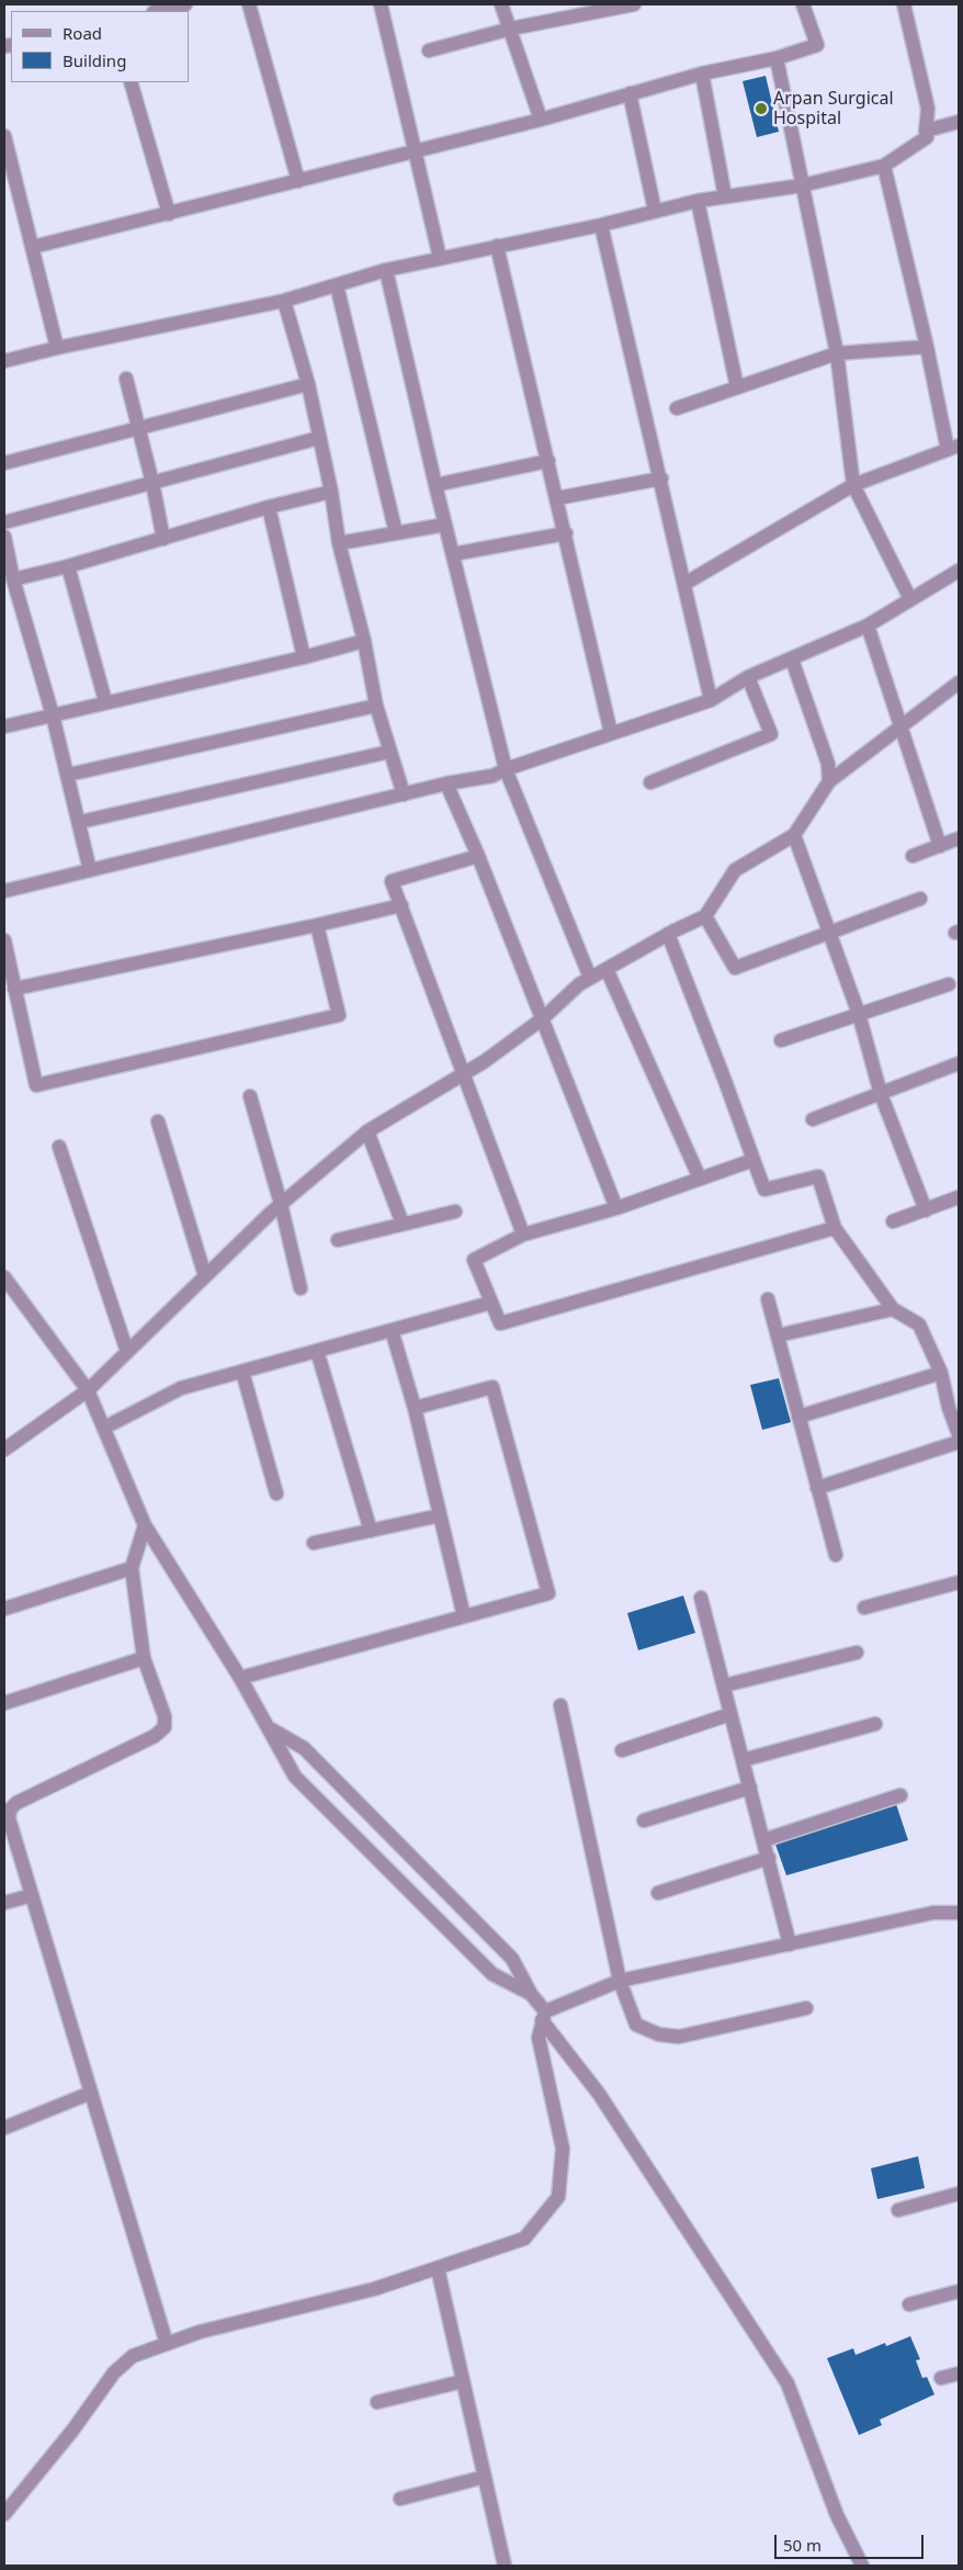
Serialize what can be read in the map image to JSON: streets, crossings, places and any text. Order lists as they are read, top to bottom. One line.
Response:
{"places":["Arpan Surgical Hospital"],"legend":["Road","Building"],"scale_bar":"50 m"}
